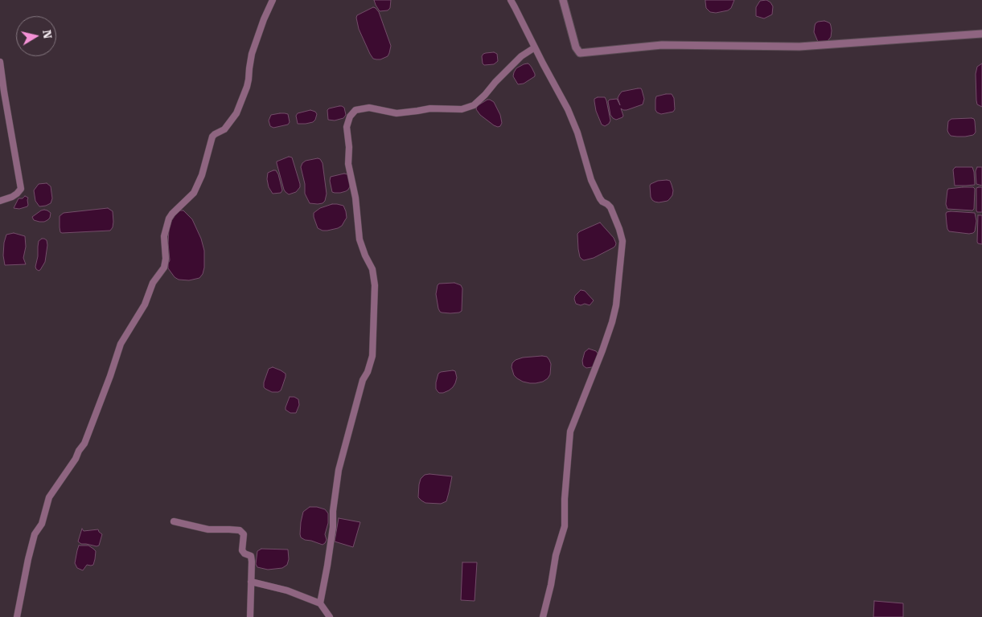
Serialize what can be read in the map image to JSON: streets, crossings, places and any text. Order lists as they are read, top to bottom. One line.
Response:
{"north":"right"}
